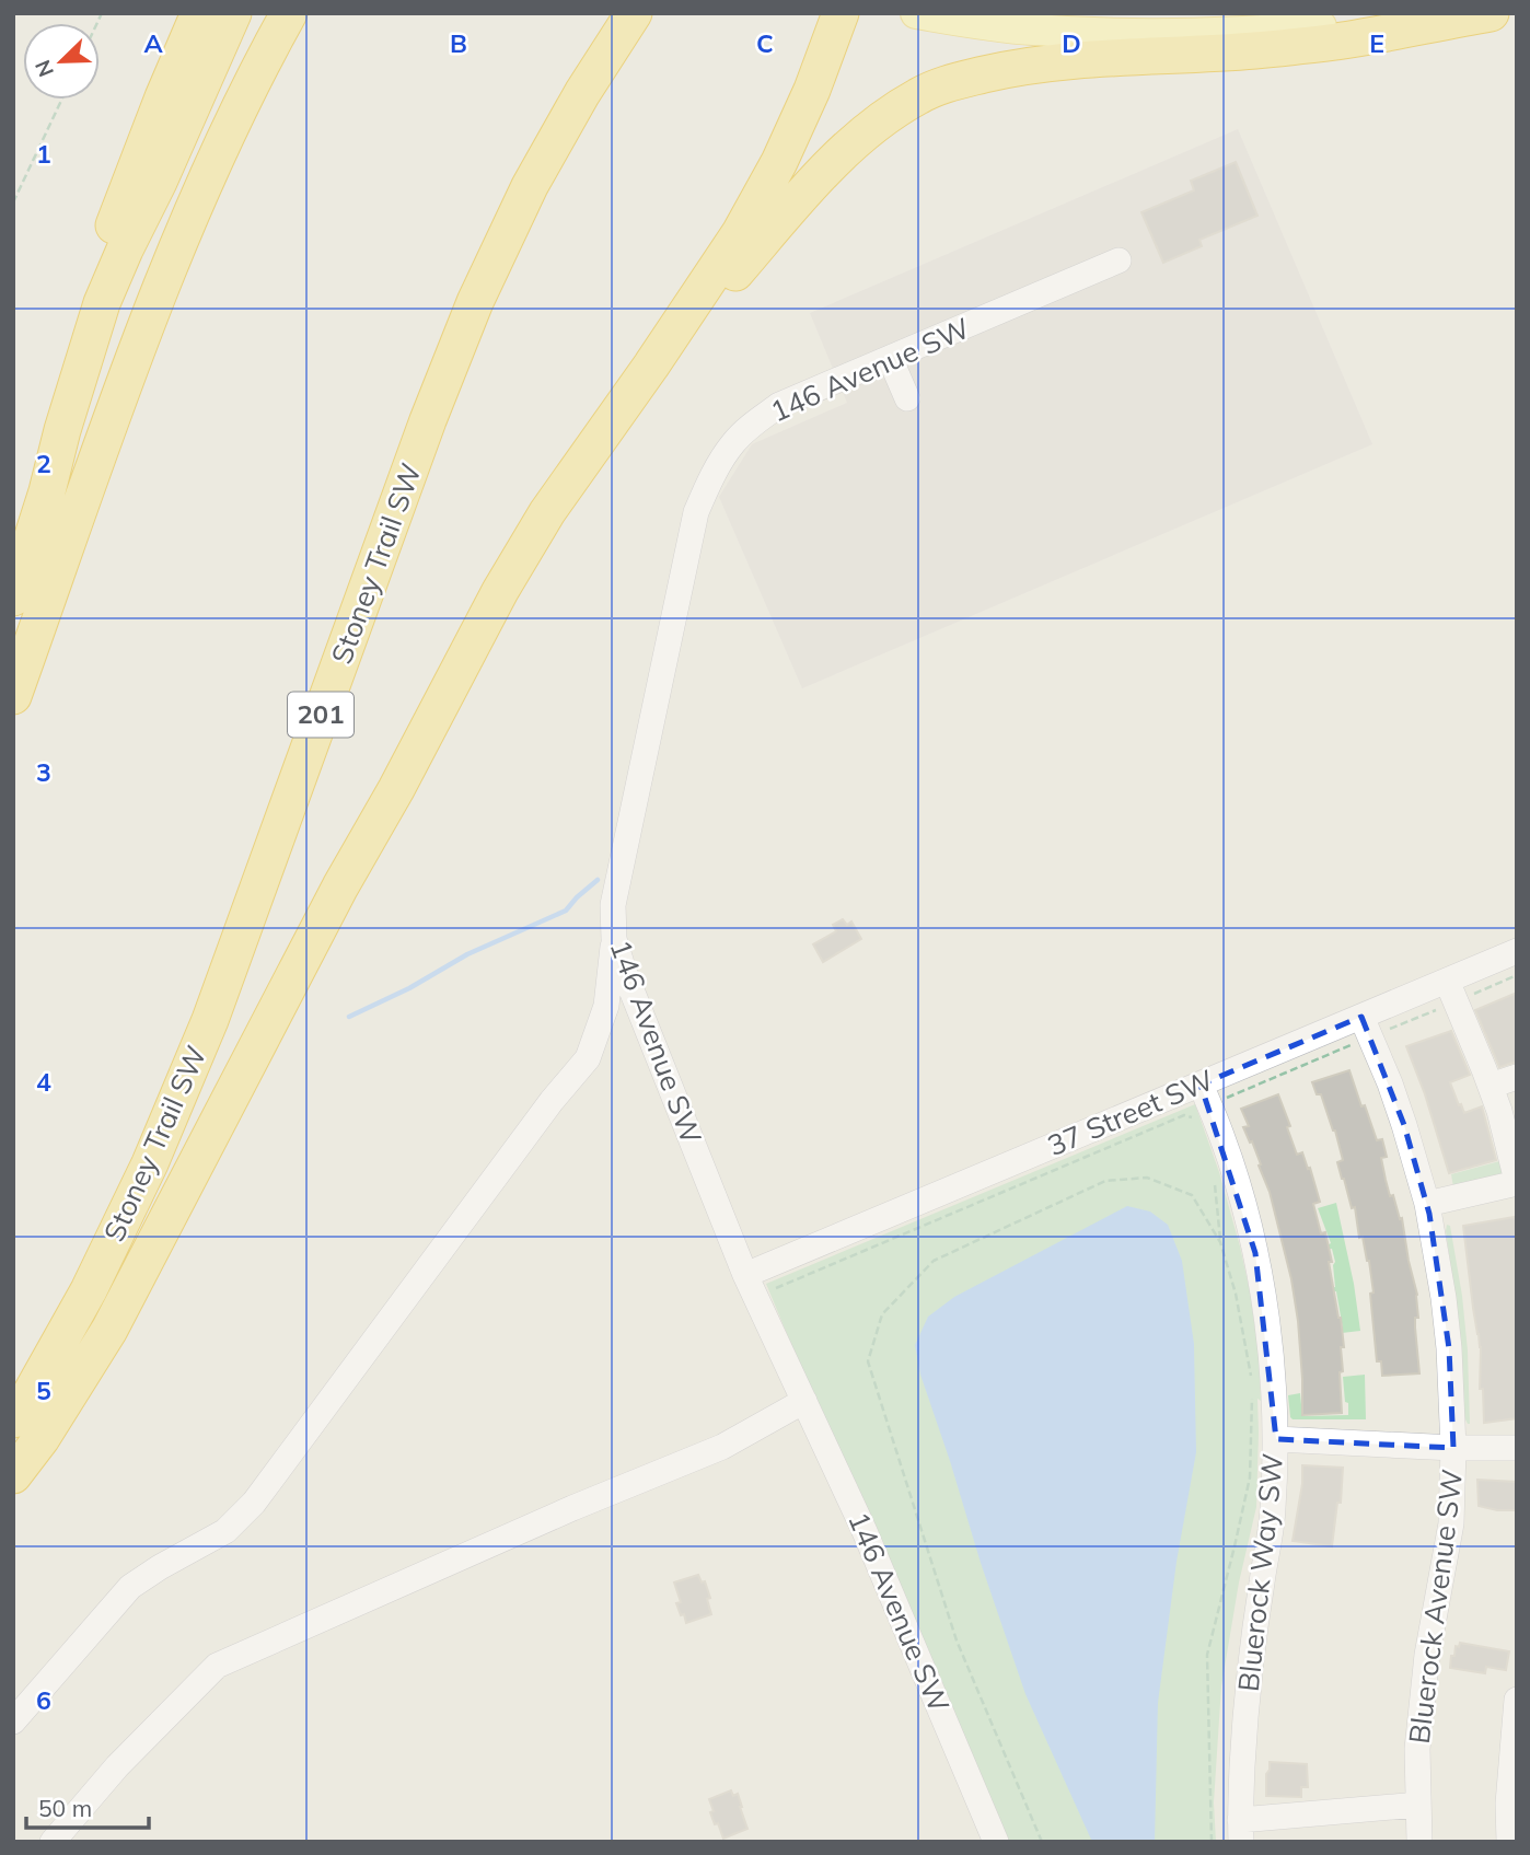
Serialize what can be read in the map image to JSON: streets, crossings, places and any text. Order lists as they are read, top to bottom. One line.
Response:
{"streets":{"highway":["Stoney Trail SW","201"],"street":["146 Avenue SW","37 Street SW","Bluerock Way SW","Bluerock Avenue SW"]},"crossings":[["146 Avenue SW","37 Street SW"],["37 Street SW","Bluerock Way SW"],["37 Street SW","Bluerock Avenue SW"]],"scale_bar":"50 m","north":"bottom left","grid":{"columns":["A","B","C","D","E"],"rows":["1","2","3","4","5","6"]}}
